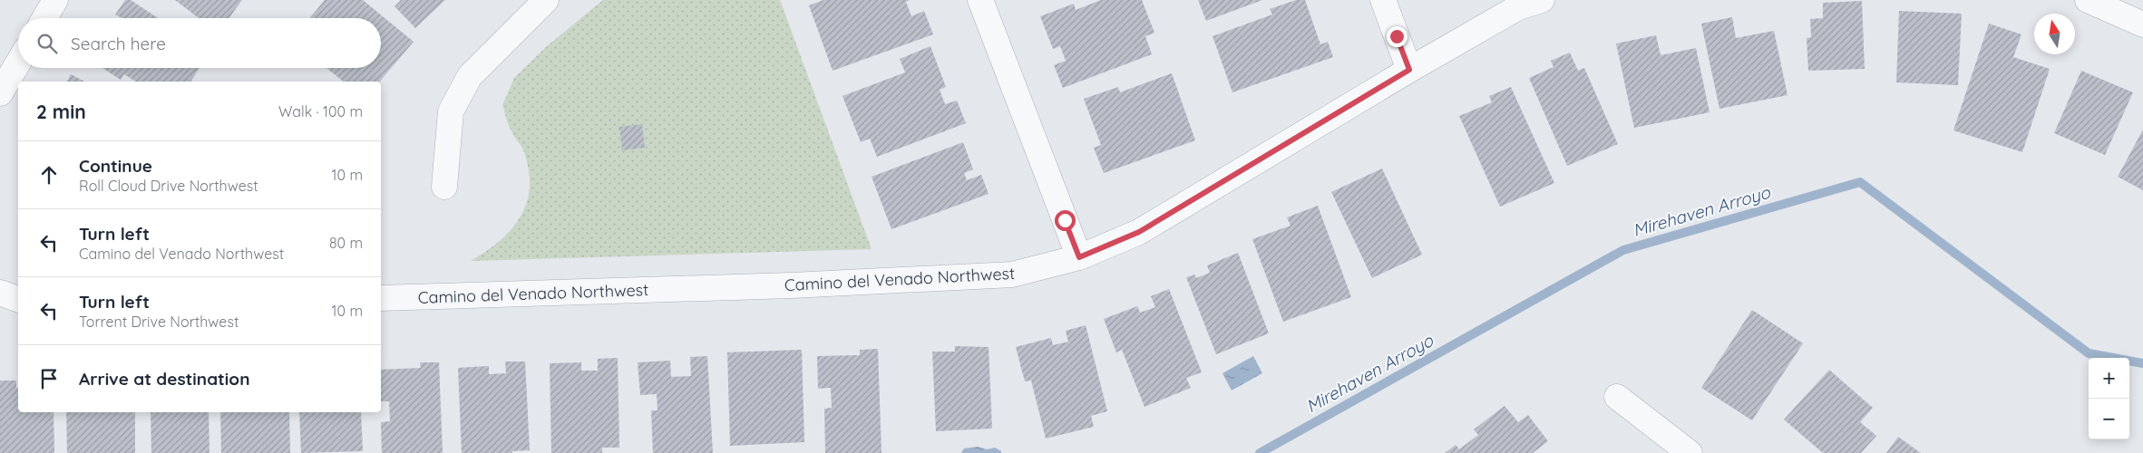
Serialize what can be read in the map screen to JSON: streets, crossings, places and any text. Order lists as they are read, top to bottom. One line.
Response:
{"streets":{"street":["Camino del Venado Northwest"]},"water":["Mirehaven Arroyo"],"north":"top","page":{"search":"Search here","heading":["2 min","Walk · 100 m"],"list":[["Continue","Roll Cloud Drive Northwest","10 m"],["Turn left","Camino del Venado Northwest","80 m"],["Turn left","Torrent Drive Northwest","10 m"],"Arrive at destination"],"map_buttons":["+","−"]}}
